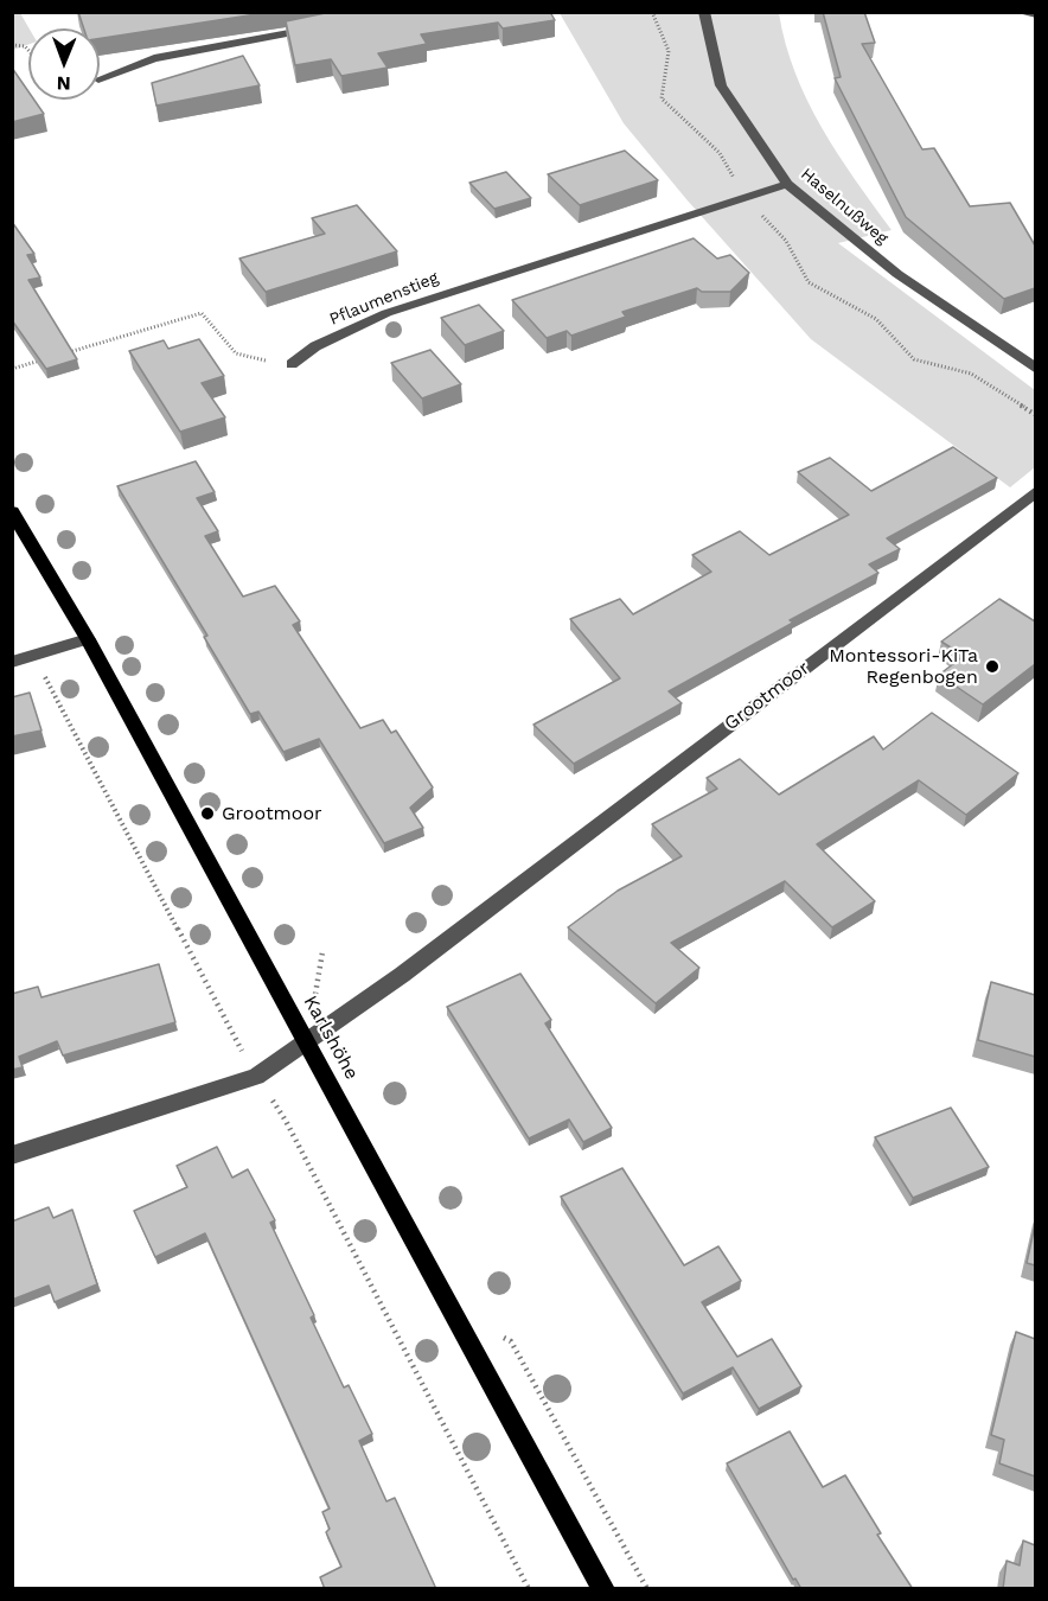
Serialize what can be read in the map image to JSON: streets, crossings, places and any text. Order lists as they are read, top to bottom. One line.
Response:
{"streets":{"main road":["Karlshöhe"],"street":["Haselnußweg","Pflaumenstieg","Grootmoor"]},"crossings":[["Haselnußweg","Pflaumenstieg"],["Grootmoor","Karlshöhe"]],"places":["Montessori-KiTa Regenbogen","Grootmoor"],"north":"bottom"}
